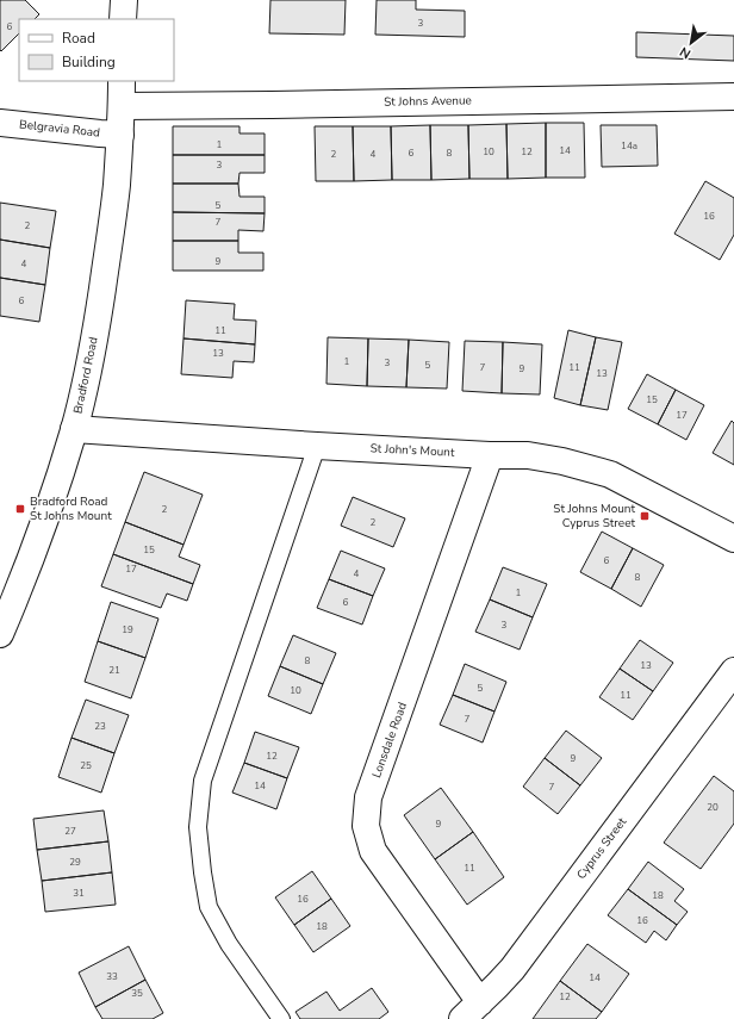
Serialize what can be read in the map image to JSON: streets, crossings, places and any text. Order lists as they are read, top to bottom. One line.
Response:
{"streets":{"street":["St Johns Avenue","Belgravia Road","Bradford Road","St John's Mount","Lonsdale Road","Cyprus Street"]},"crossings":[["St Johns Avenue","Bradford Road"],["Belgravia Road","Bradford Road"],["Bradford Road","St John's Mount"],["St John's Mount","Lonsdale Road"],["Lonsdale Road","Cyprus Street"]],"places":{"transit":["Bradford Road St Johns Mount","St Johns Mount Cyprus Street"]},"house_numbers":["3","6","1","14a","14","10","12","6","8","2","4","3","5","16","7","2","9","4","6","11","13","1","3","5","7","11","9","13","15","17","2","2","15","6","17","4","8","1","6","3","19","8","13","21","5","10","11","7","23","12","9","25","14","7","20","9","27","29","11","31","18","16","16","18","33","14","35","12"],"legend":["Road","Building"],"north":"bottom left"}
